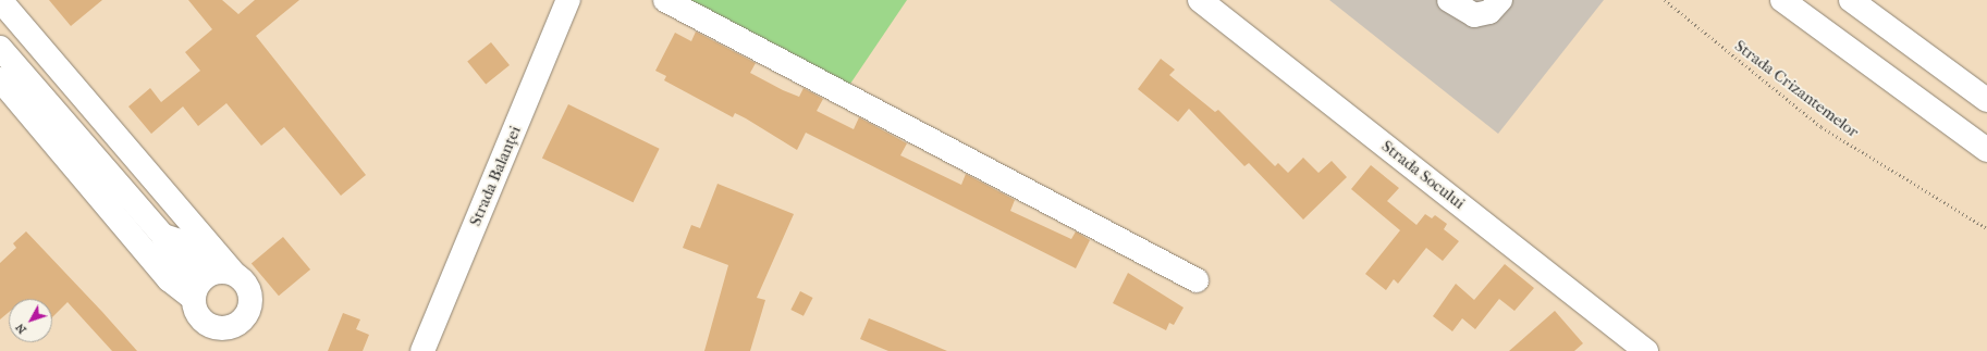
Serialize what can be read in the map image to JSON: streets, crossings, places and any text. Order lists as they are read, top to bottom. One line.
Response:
{"streets":{"main road":["Strada Socului","Strada Balanței"],"path":["Strada Crizantemelor"]},"north":"bottom left"}
